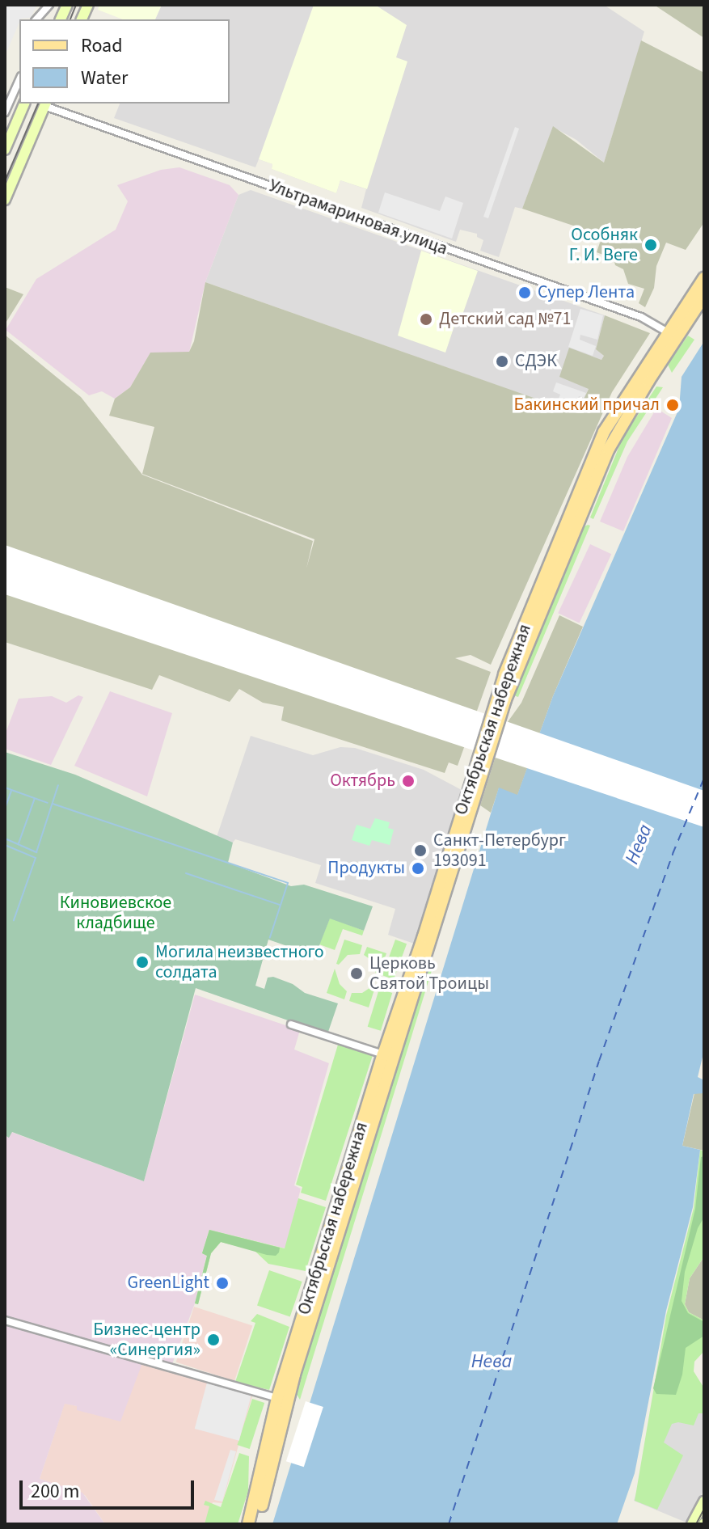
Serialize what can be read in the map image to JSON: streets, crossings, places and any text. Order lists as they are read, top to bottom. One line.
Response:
{"streets":{"main road":["Октябрьская набережная"],"street":["Ультрамариновая улица"]},"crossings":[["Ультрамариновая улица","Октябрьская набережная"]],"water":["Нева"],"parks":["Киновиевское кладбище"],"places":["Особняк Г. И. Веге","Супер Лента","Детский сад №71","СДЭК","Бакинский причал","Октябрь","Санкт-Петербург 193091","Продукты","Могила неизвестного солдата","Церковь Святой Троицы","GreenLight","Бизнес-центр «Синергия»"],"legend":["Road","Water"],"scale_bar":"200 m"}
